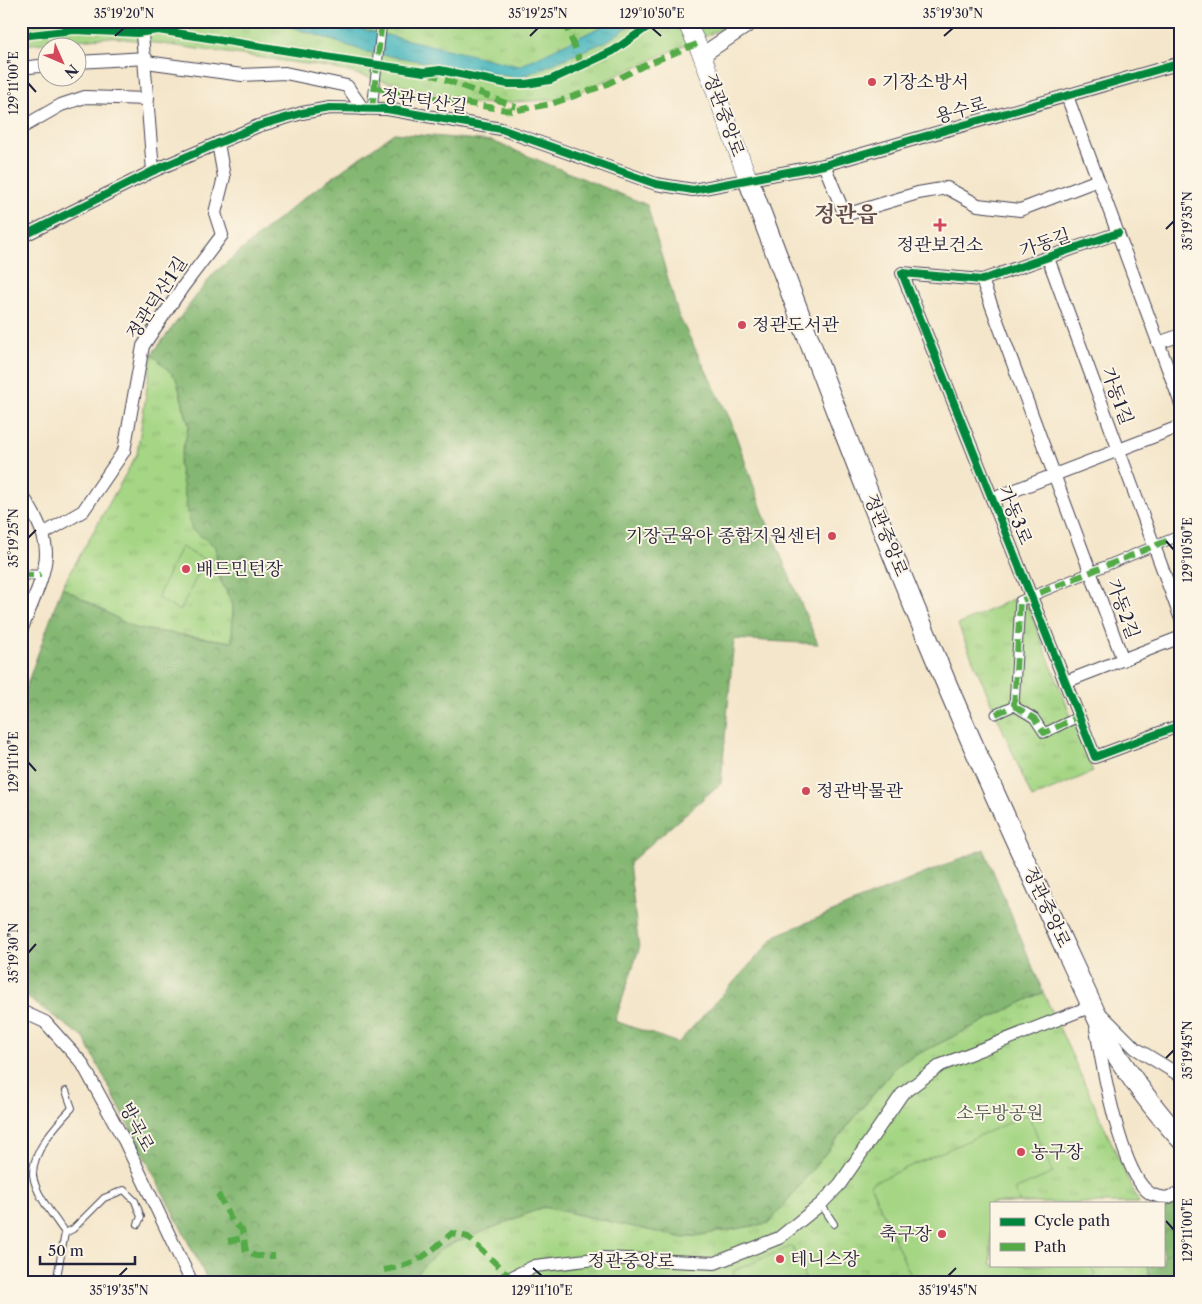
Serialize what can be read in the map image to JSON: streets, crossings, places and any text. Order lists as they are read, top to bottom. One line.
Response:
{"streets":{"highway":["정관중앙로"],"street":["정관덕산길","용수로","가동길","정관덕산1길","가동1길","가동3로","가동2길","방곡로"]},"crossings":[["정관덕산길","용수로"],["정관덕산길","정관중앙로"],["정관덕산길","정관덕산1길"],["용수로","정관중앙로"],["가동길","가동1길"],["가동길","가동3로"],["가동1길","가동3로"],["가동3로","가동2길"]],"districts":["정관읍"],"parks":["소두방공원"],"places":{"other":["기장소방서","정관도서관","기장군육아 종합지원센터","배드민턴장","정관박물관","농구장","축구장","테니스장"],"health":["정관보건소"]},"legend":["Cycle path","Path"],"scale_bar":"50 m","north":"bottom right","coordinates":["35°19'20\"N","35°19'25\"N","129°10'50\"E","35°19'30\"N","129°11'00\"E","35°19'35\"N","129°11'10\"E","35°19'45\"N"]}
